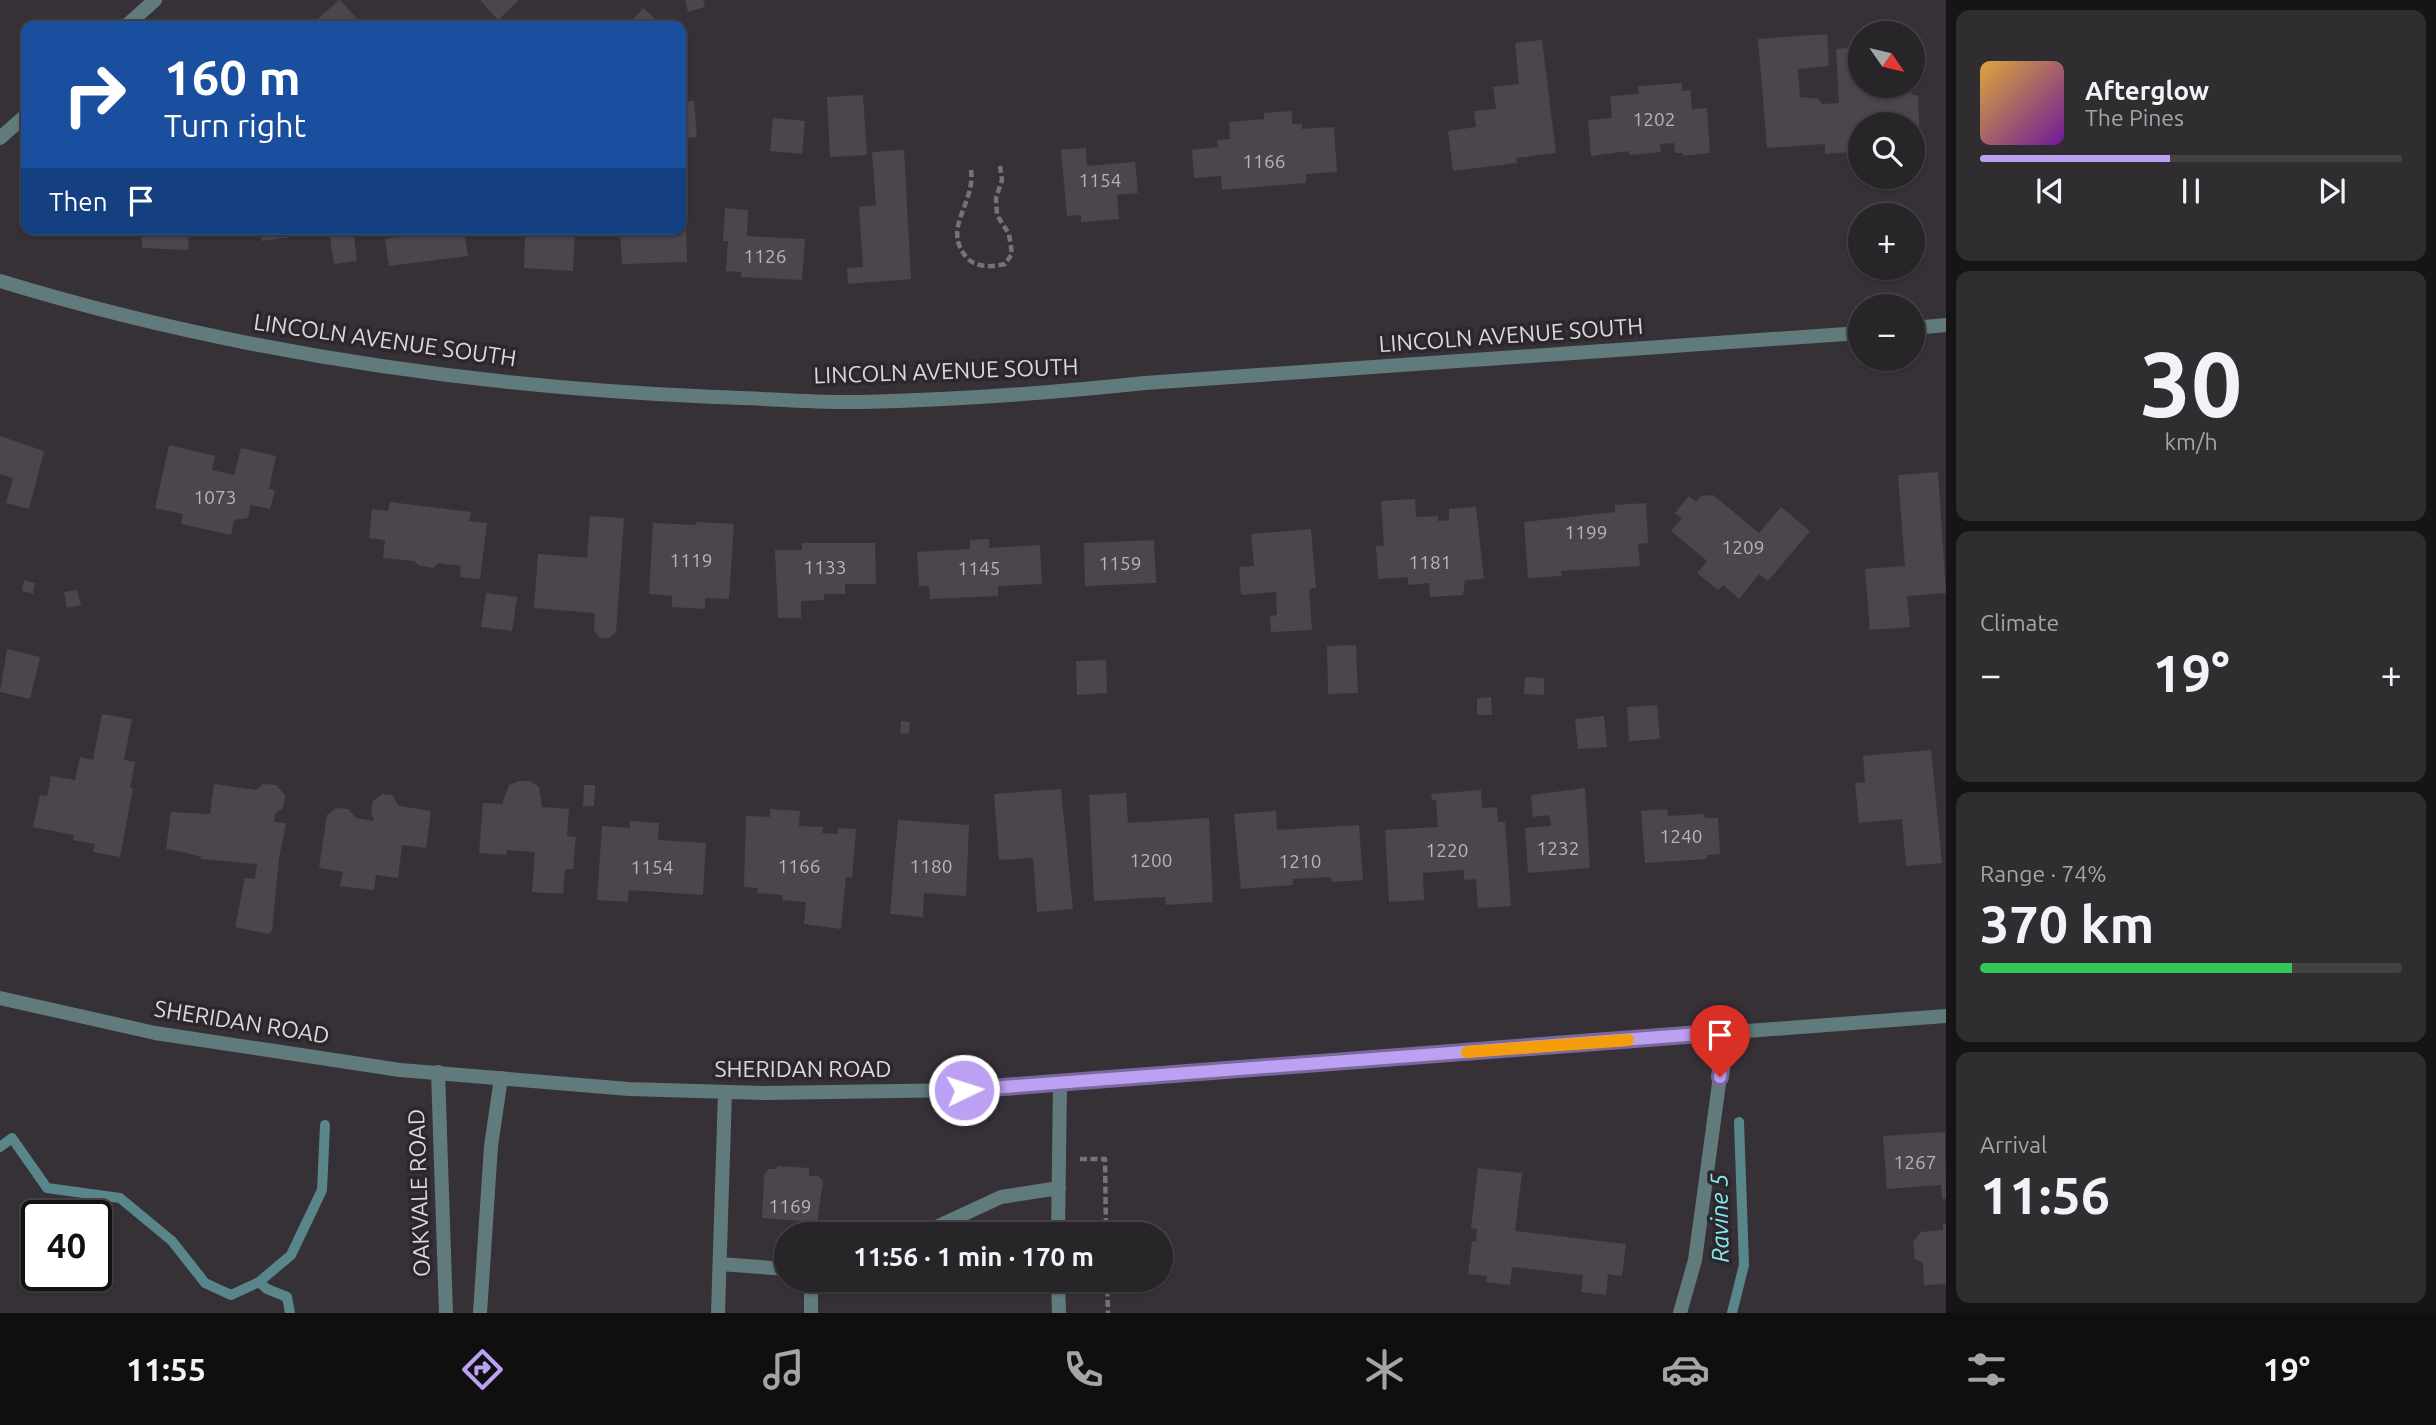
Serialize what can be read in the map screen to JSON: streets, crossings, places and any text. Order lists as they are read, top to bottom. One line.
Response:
{"streets":{"street":["LINCOLN AVENUE SOUTH","SHERIDAN ROAD","OAKVALE ROAD"]},"crossings":[["SHERIDAN ROAD","OAKVALE ROAD"]],"water":["Ravine 5"],"house_numbers":["1202","1166","1154","1126","1073","1199","1209","1119","1181","1159","1133","1145","1240","1232","1220","1200","1210","1166","1180","1154","1267","1169"],"north":"bottom right","page":{"map_buttons":["+","−"],"turn":["160 m","Turn right"],"song":["Afterglow","The Pines"],"then":"Then","tile":[["30","km/h"],"Climate",["Range · 74%","370 km"],["Arrival","11:56"]],"heat":["−","19°","+"],"limit":"40","trip":"11:56 · 1 min · 170 m","tabs":["11:55","19°"]}}
